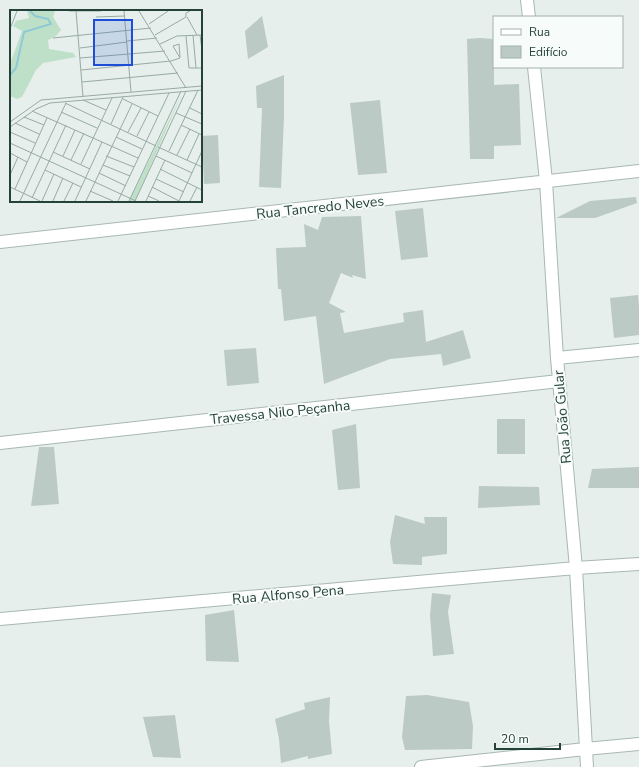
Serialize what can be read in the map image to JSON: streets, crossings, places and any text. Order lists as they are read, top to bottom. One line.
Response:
{"streets":{"street":["Rua Tancredo Neves","Travessa Nilo Peçanha","Rua João Gular","Rua Alfonso Pena"]},"crossings":[["Rua Tancredo Neves","Rua João Gular"],["Travessa Nilo Peçanha","Rua João Gular"],["Rua João Gular","Rua Alfonso Pena"]],"legend":["Rua","Edifício"],"scale_bar":"20 m"}
